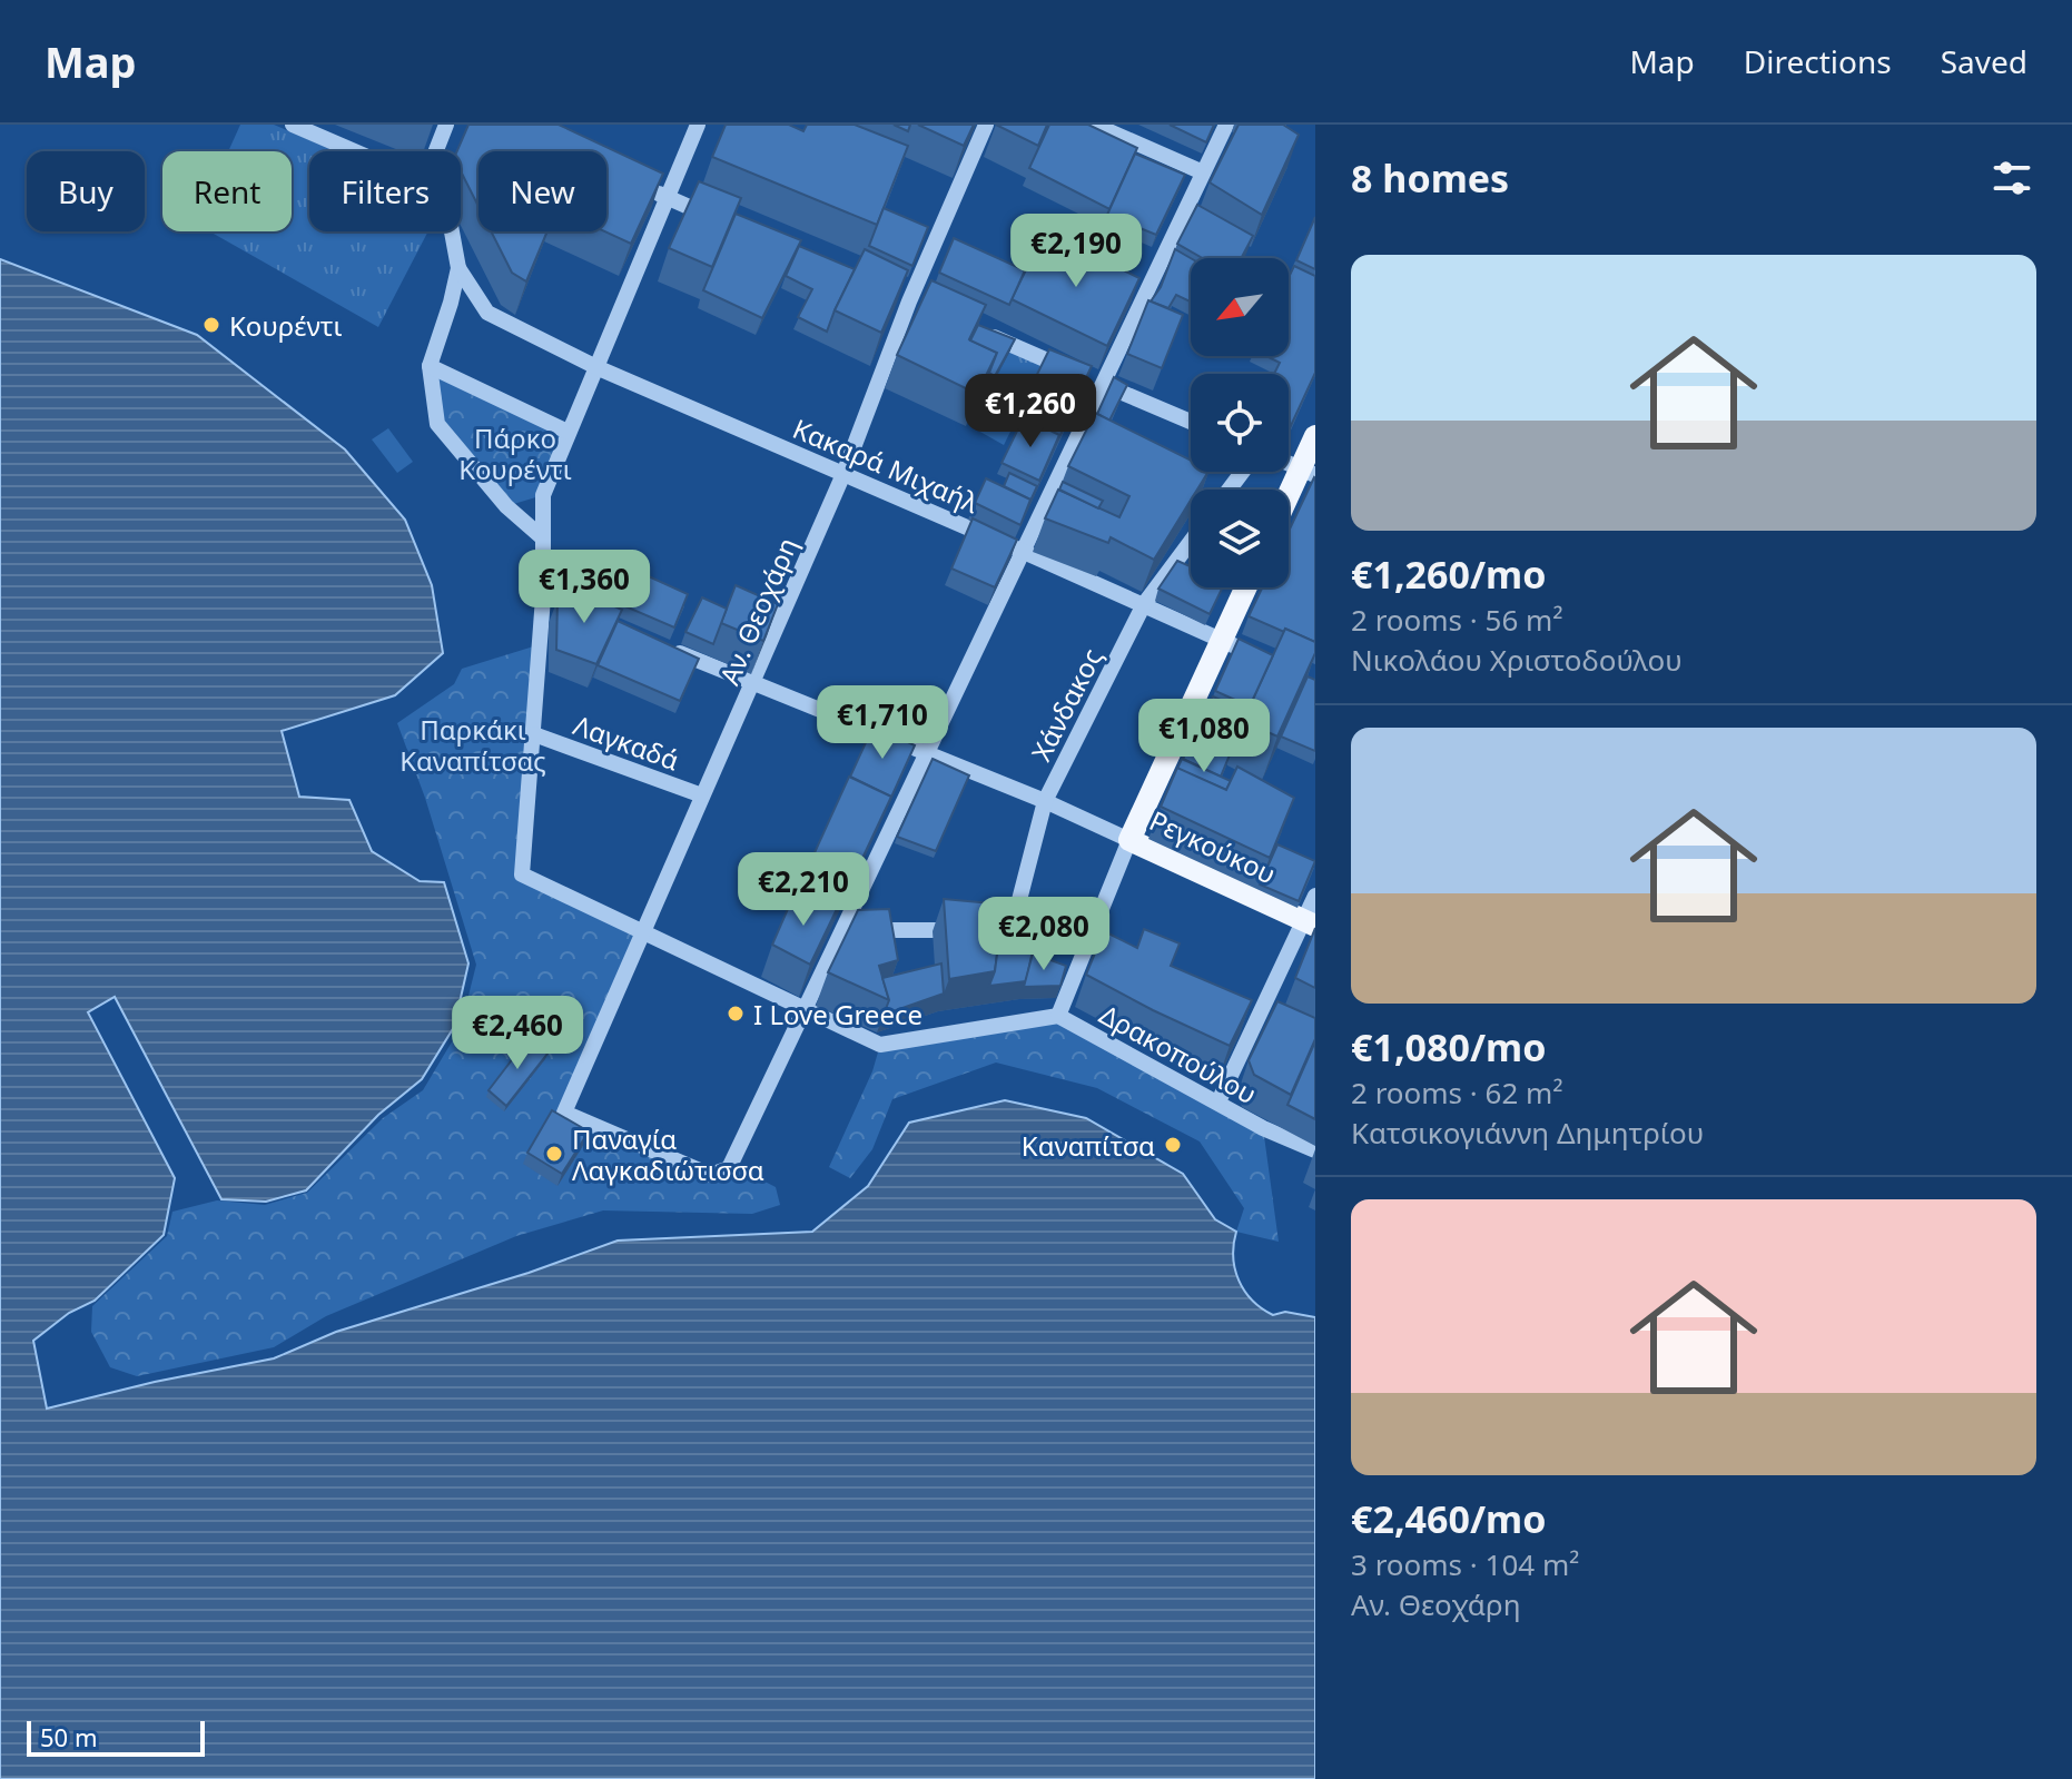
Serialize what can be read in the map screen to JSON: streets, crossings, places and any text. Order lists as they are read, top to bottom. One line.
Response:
{"streets":{"main road":["Ρεγκούκου"],"street":["Κακαρά Μιχαήλ","Αν. Θεοχάρη","Χάνδακος","Λαγκαδά","Δρακοπούλου"]},"crossings":[["Κακαρά Μιχαήλ","Αν. Θεοχάρη"],["Κακαρά Μιχαήλ","Χάνδακος"],["Αν. Θεοχάρη","Λαγκαδά"],["Αν. Θεοχάρη","Ρεγκούκου"],["Αν. Θεοχάρη","Δρακοπούλου"],["Χάνδακος","Ρεγκούκου"],["Λαγκαδά","Δρακοπούλου"]],"parks":["Πάρκο Κουρέντι","Παρκάκι Καναπίτσας"],"places":["Κουρέντι","I Love Greece","Καναπίτσα","Παναγία Λαγκαδιώτισσα"],"scale_bar":"50 m","north":"bottom left","page":{"header":"Map","nav":["Map","Directions","Saved"],"heading":"8 homes","chip":["Buy","Rent","Filters","New"],"price":["€2,190","€1,260","€1,360","€1,710","€1,080","€2,210","€2,080","€2,460"],"list":[{"name":"€1,260/mo","note":"2 rooms · 56 m² · Νικολάου Χριστοδούλου"},{"name":"€1,080/mo","note":"2 rooms · 62 m² · Κατσικογιάννη Δημητρίου"},{"name":"€2,460/mo","note":"3 rooms · 104 m² · Αν. Θεοχάρη"}],"scale":"50 m"}}
